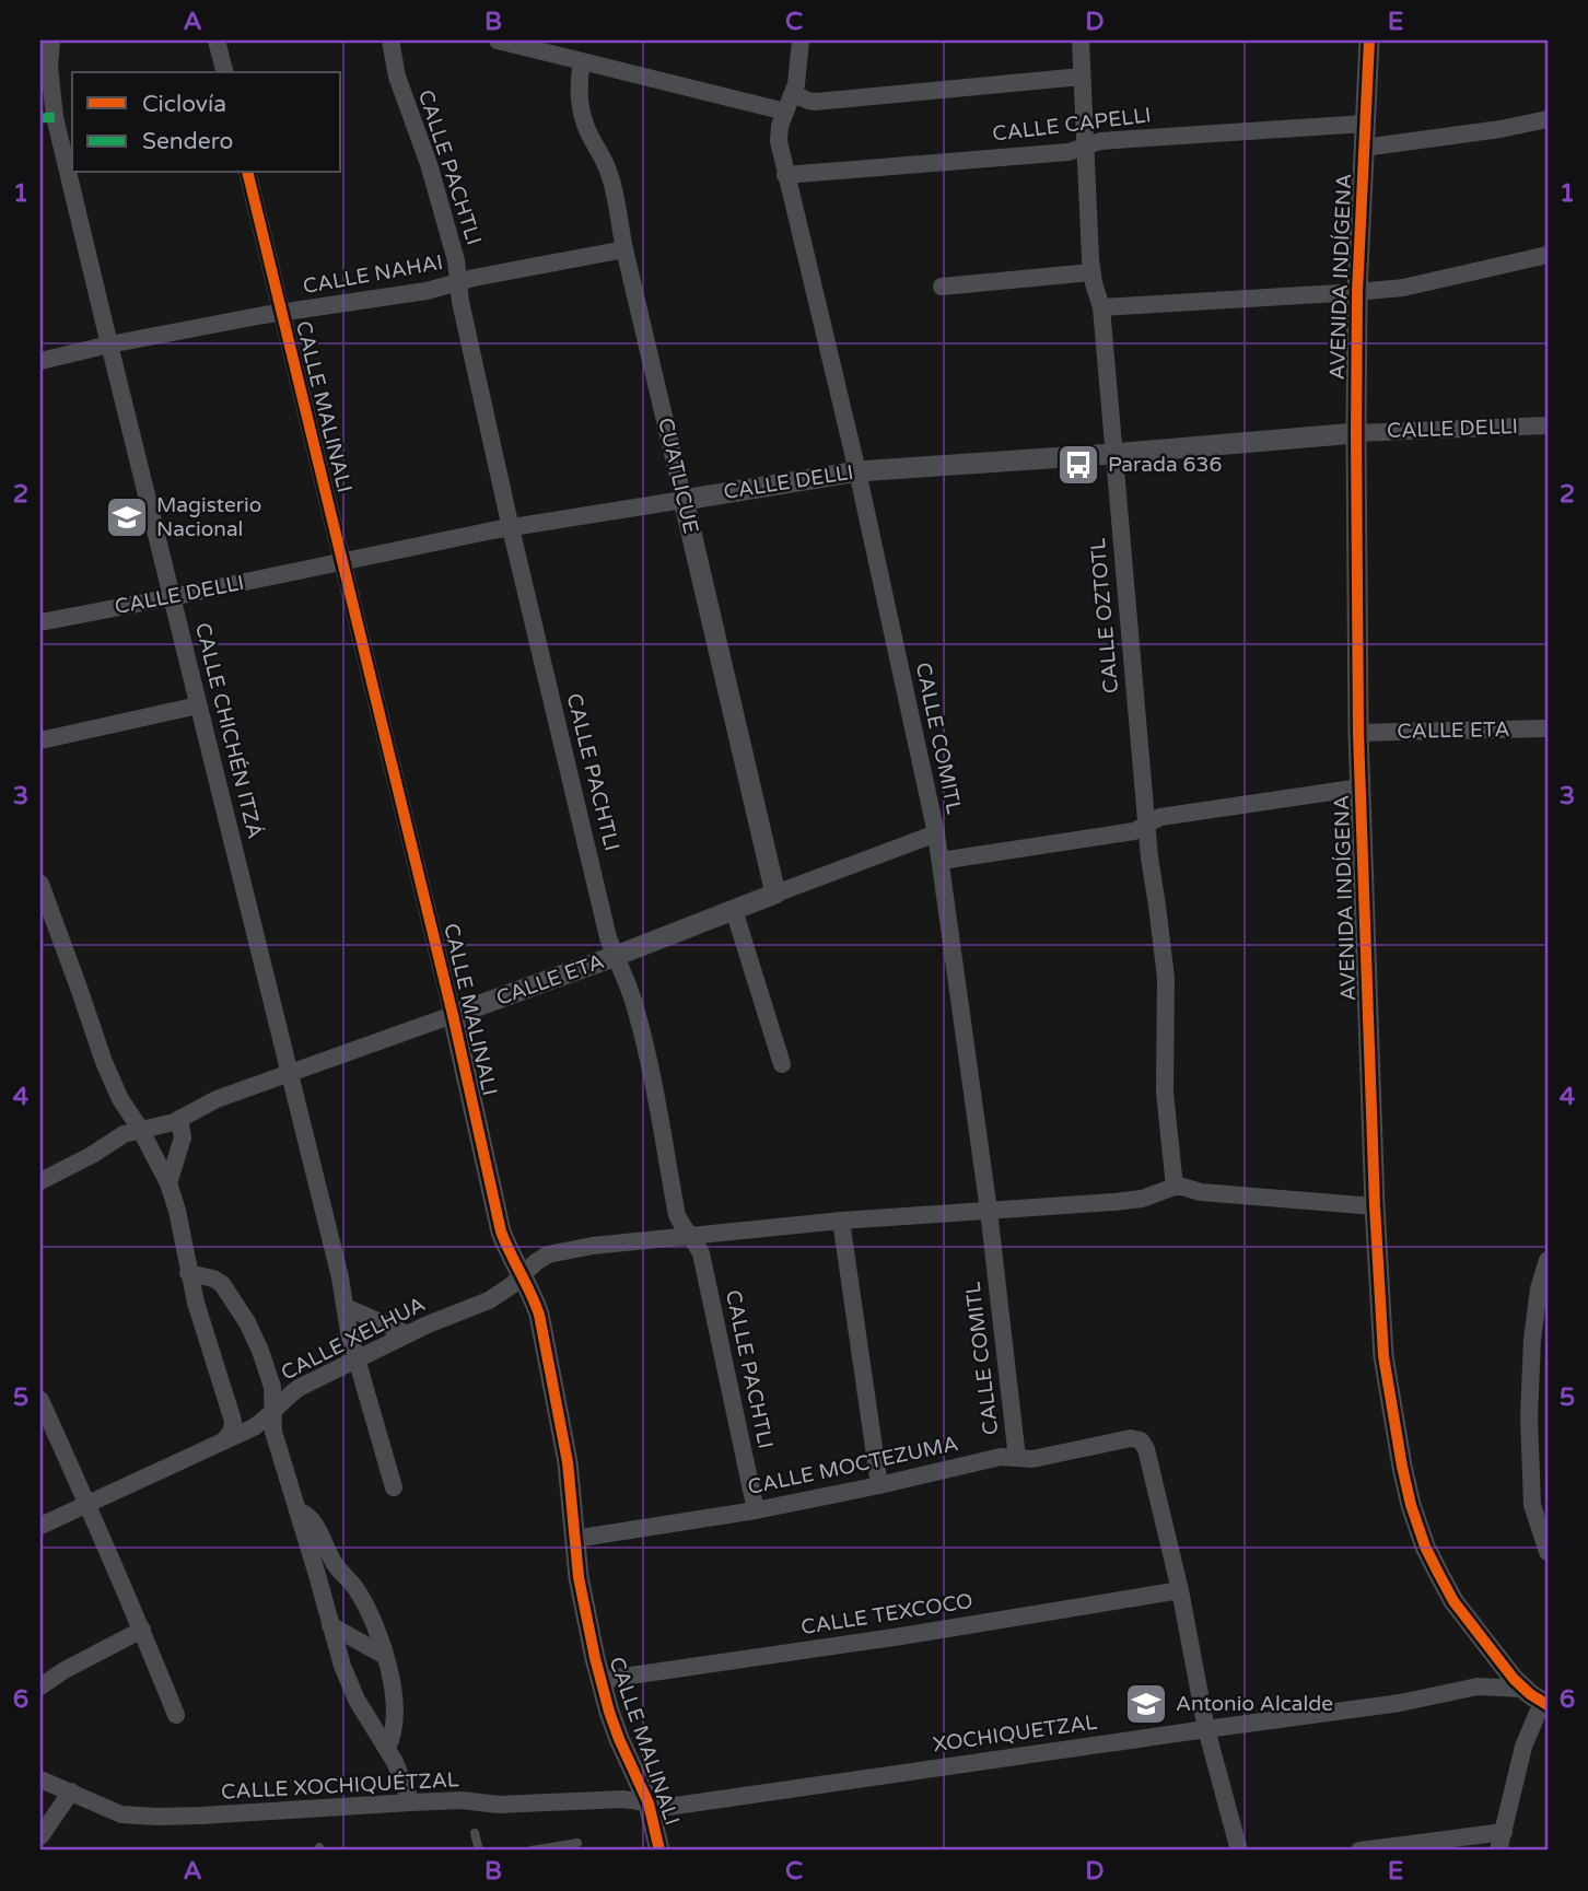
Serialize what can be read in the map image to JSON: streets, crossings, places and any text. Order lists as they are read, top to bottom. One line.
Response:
{"streets":{"street":["CALLE CAPELLI","CALLE PACHTLI","CALLE NAHAI","AVENIDA INDÍGENA","CALLE MALINALI","CALLE DELLI","CUATLICUE","CALLE OZTOTL","CALLE CHICHÉN ITZÁ","CALLE ETA","CALLE COMITL","CALLE XELHUA","CALLE MOCTEZUMA","CALLE TEXCOCO","XOCHIQUETZAL","CALLE XOCHIQUÉTZAL"]},"crossings":[["CALLE CAPELLI","AVENIDA INDÍGENA"],["CALLE CAPELLI","CALLE OZTOTL"],["CALLE CAPELLI","CALLE COMITL"],["CALLE PACHTLI","CALLE NAHAI"],["CALLE PACHTLI","CALLE DELLI"],["CALLE PACHTLI","CALLE ETA"],["CALLE PACHTLI","CALLE MOCTEZUMA"],["CALLE NAHAI","CALLE MALINALI"],["CALLE NAHAI","CUATLICUE"],["CALLE NAHAI","CALLE CHICHÉN ITZÁ"],["AVENIDA INDÍGENA","CALLE DELLI"],["AVENIDA INDÍGENA","CALLE ETA"],["AVENIDA INDÍGENA","XOCHIQUETZAL"],["CALLE MALINALI","CALLE DELLI"],["CALLE MALINALI","CALLE ETA"],["CALLE MALINALI","CALLE XELHUA"],["CALLE MALINALI","CALLE MOCTEZUMA"],["CALLE MALINALI","CALLE TEXCOCO"],["CALLE MALINALI","XOCHIQUETZAL"],["CALLE MALINALI","CALLE XOCHIQUÉTZAL"],["CALLE DELLI","CUATLICUE"],["CALLE DELLI","CALLE OZTOTL"],["CALLE DELLI","CALLE CHICHÉN ITZÁ"],["CALLE DELLI","CALLE COMITL"],["CUATLICUE","CALLE ETA"],["CALLE CHICHÉN ITZÁ","CALLE ETA"],["CALLE CHICHÉN ITZÁ","CALLE XELHUA"],["CALLE ETA","CALLE COMITL"],["CALLE COMITL","CALLE MOCTEZUMA"],["CALLE MOCTEZUMA","CALLE TEXCOCO"],["XOCHIQUETZAL","CALLE XOCHIQUÉTZAL"]],"places":{"bus stop":["Parada 636"],"school or university":["Magisterio Nacional","Antonio Alcalde"]},"legend":["Ciclovía","Sendero"],"grid":{"columns":["A","B","C","D","E"],"rows":["1","2","3","4","5","6"]}}
